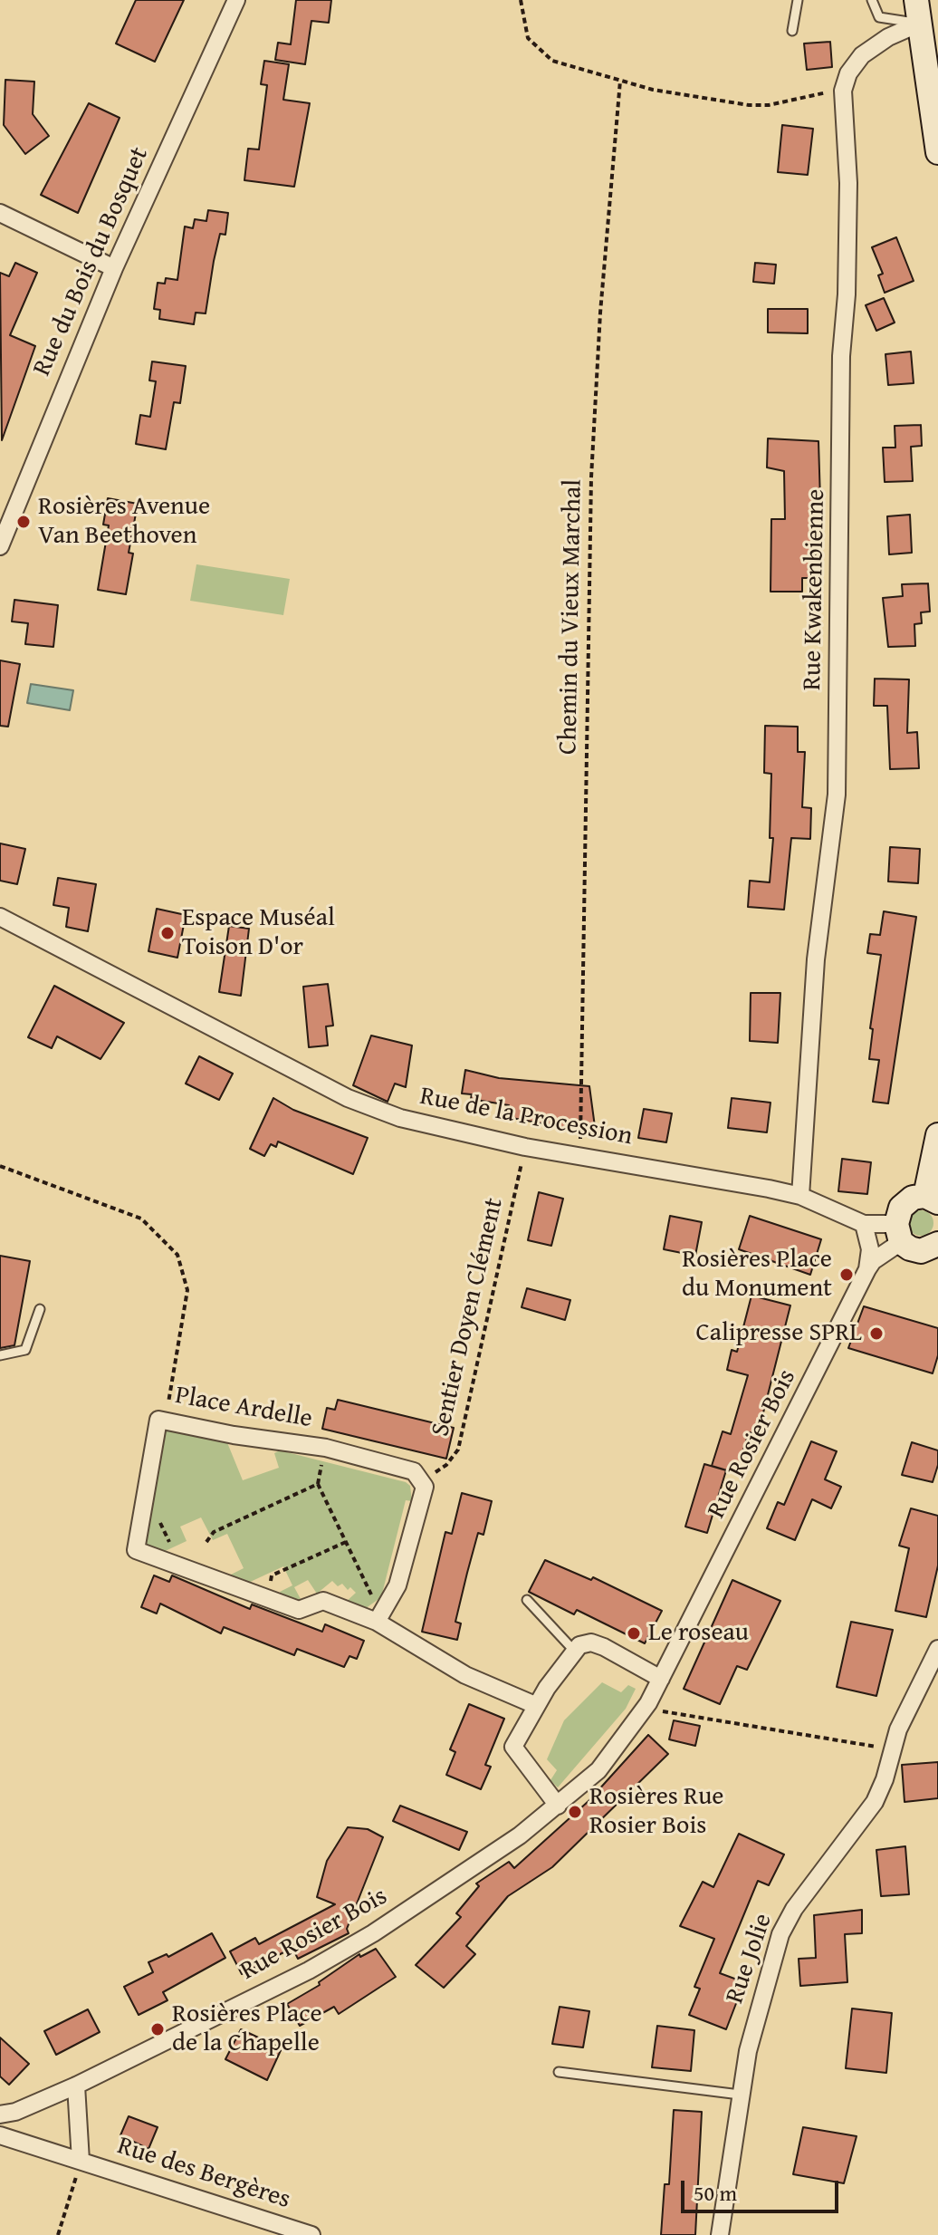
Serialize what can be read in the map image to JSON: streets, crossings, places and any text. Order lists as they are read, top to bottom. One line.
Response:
{"streets":{"street":["Rue du Bois du Bosquet","Rue Kwakenbienne","Rue de la Procession","Place Ardelle","Rue Rosier Bois","Rue Jolie","Rue des Bergères"],"path":["Chemin du Vieux Marchal","Sentier Doyen Clément"]},"crossings":[["Rue Kwakenbienne","Rue de la Procession"],["Chemin du Vieux Marchal","Rue de la Procession"],["Rue de la Procession","Sentier Doyen Clément"],["Rue de la Procession","Rue Rosier Bois"],["Sentier Doyen Clément","Place Ardelle"],["Rue Rosier Bois","Rue des Bergères"]],"places":["Rosières Avenue Van Beethoven","Espace Muséal Toison D'or","Rosières Place du Monument","Calipresse SPRL","Le roseau","Rosières Rue Rosier Bois","Rosières Place de la Chapelle"],"scale_bar":"50 m"}
